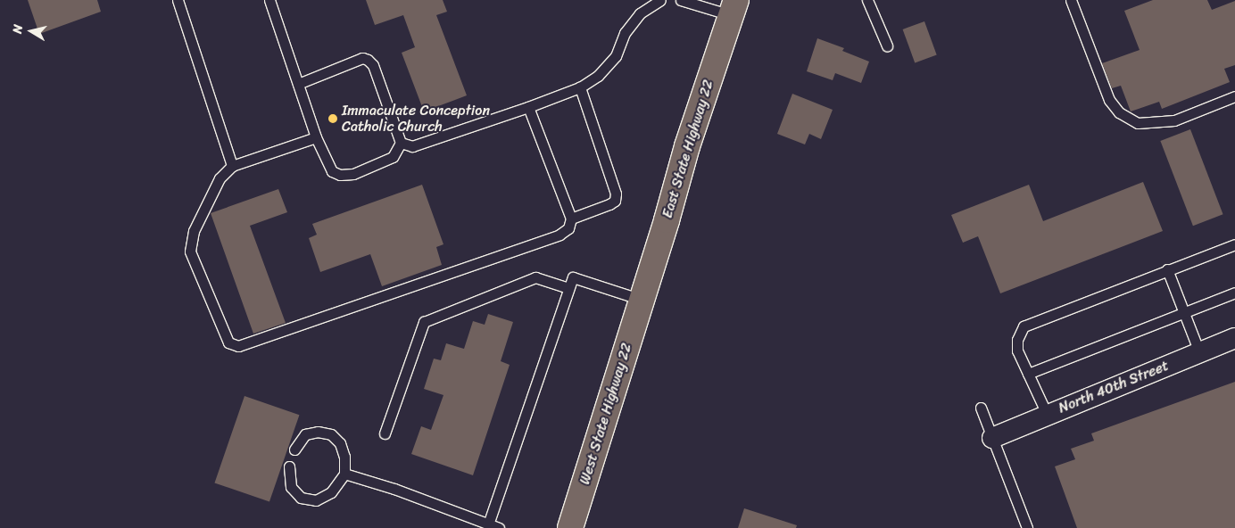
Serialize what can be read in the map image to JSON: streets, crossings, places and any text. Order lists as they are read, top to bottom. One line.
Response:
{"streets":{"main road":["East State Highway 22","West State Highway 22"],"street":["North 40th Street"]},"crossings":[["East State Highway 22","West State Highway 22"]],"places":["Immaculate Conception Catholic Church"],"north":"left"}
